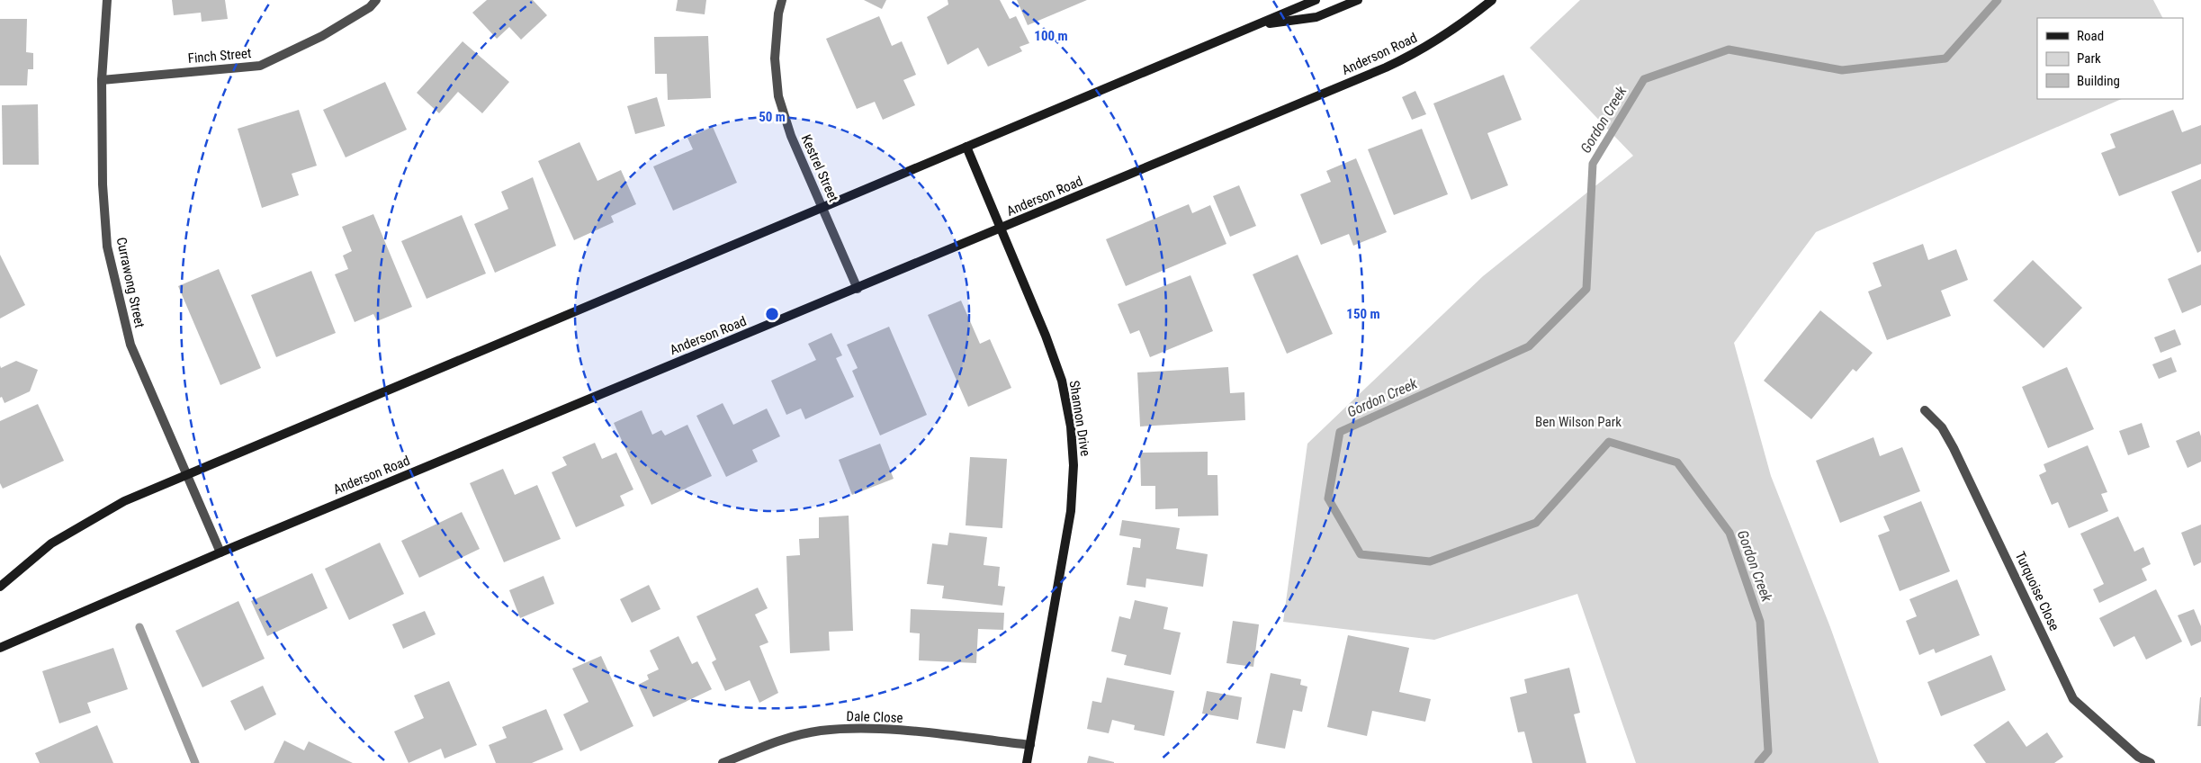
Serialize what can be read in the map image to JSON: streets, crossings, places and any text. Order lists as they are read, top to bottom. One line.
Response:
{"streets":{"street":["Anderson Road","Finch Street","Kestrel Street","Currawong Street","Shannon Drive","Turquoise Close","Dale Close"]},"crossings":[["Anderson Road","Kestrel Street"],["Anderson Road","Currawong Street"],["Anderson Road","Shannon Drive"],["Finch Street","Currawong Street"],["Shannon Drive","Dale Close"]],"water":["Gordon Creek"],"parks":["Ben Wilson Park"],"legend":["Road","Park","Building"],"rings":["100 m","50 m","150 m"]}
